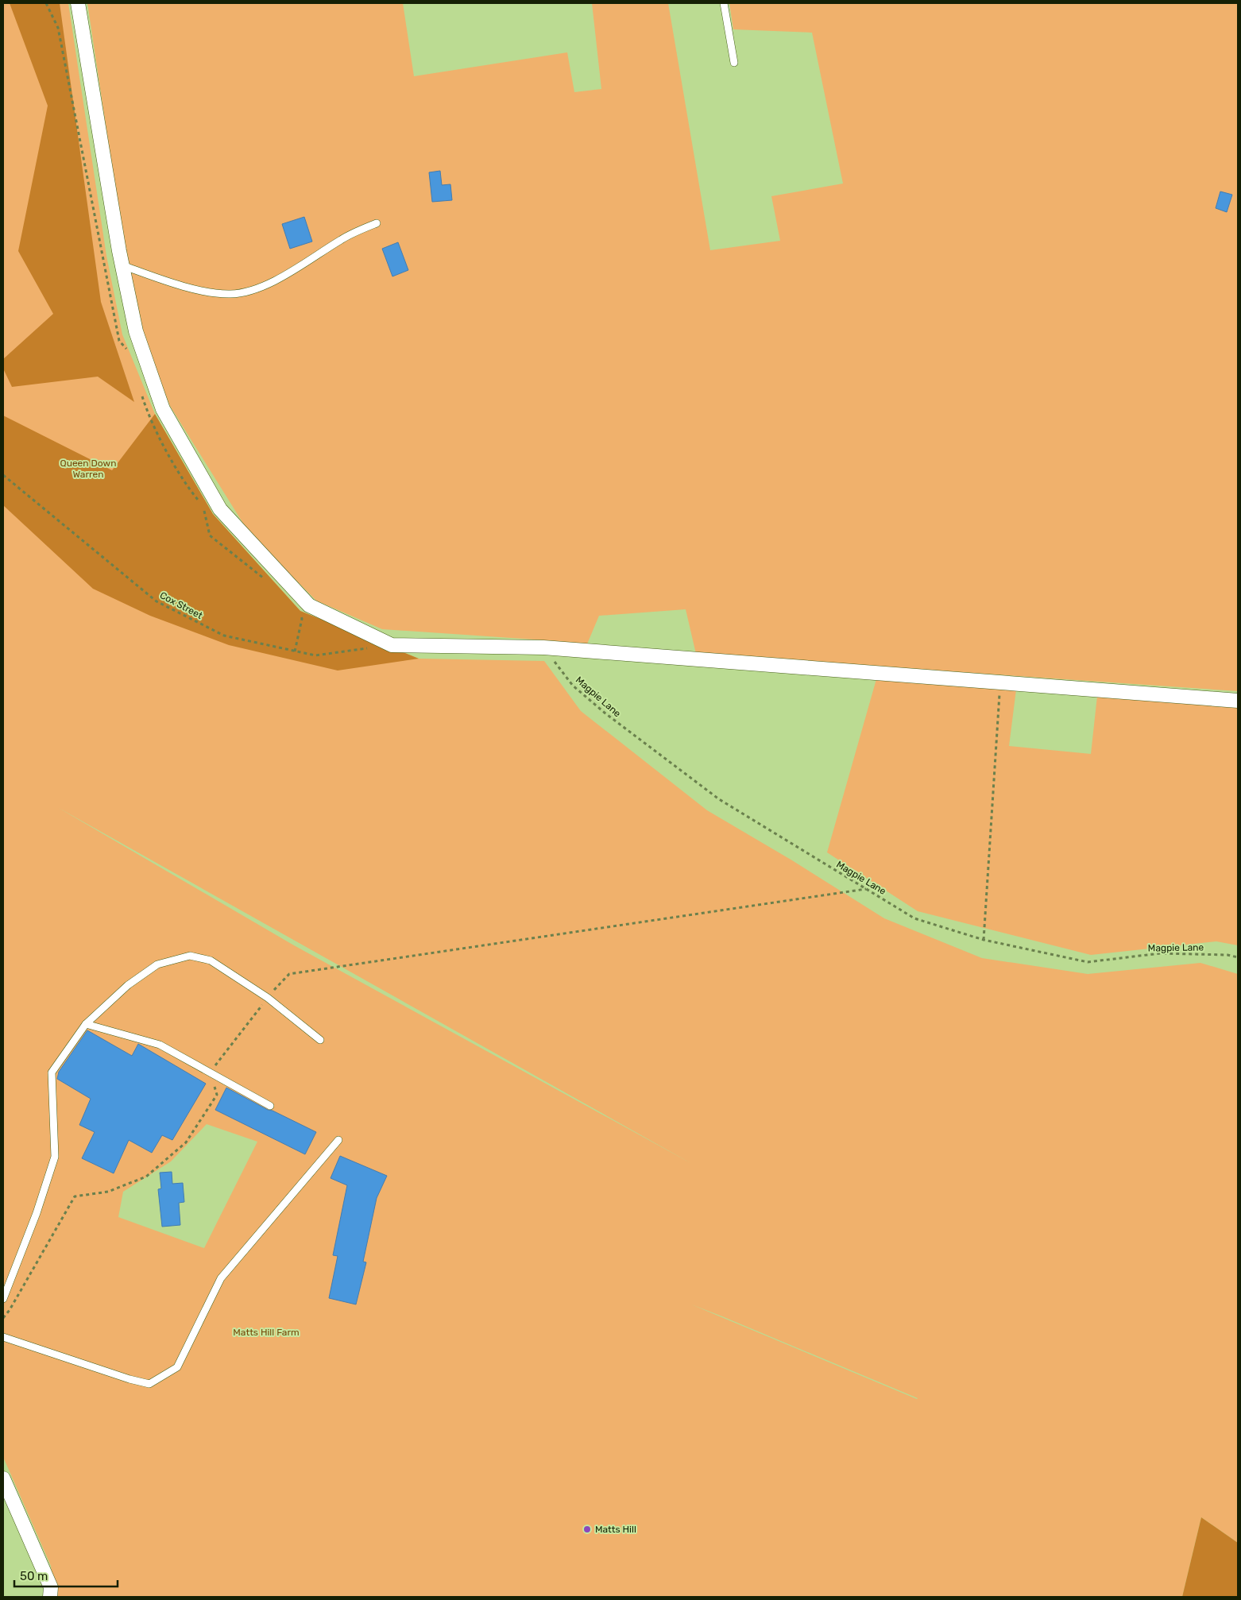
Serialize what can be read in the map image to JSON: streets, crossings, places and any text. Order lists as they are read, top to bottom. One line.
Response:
{"streets":{"path":["Cox Street","Magpie Lane"]},"parks":["Queen Down Warren","Matts Hill Farm"],"places":["Matts Hill"],"scale_bar":"50 m"}
